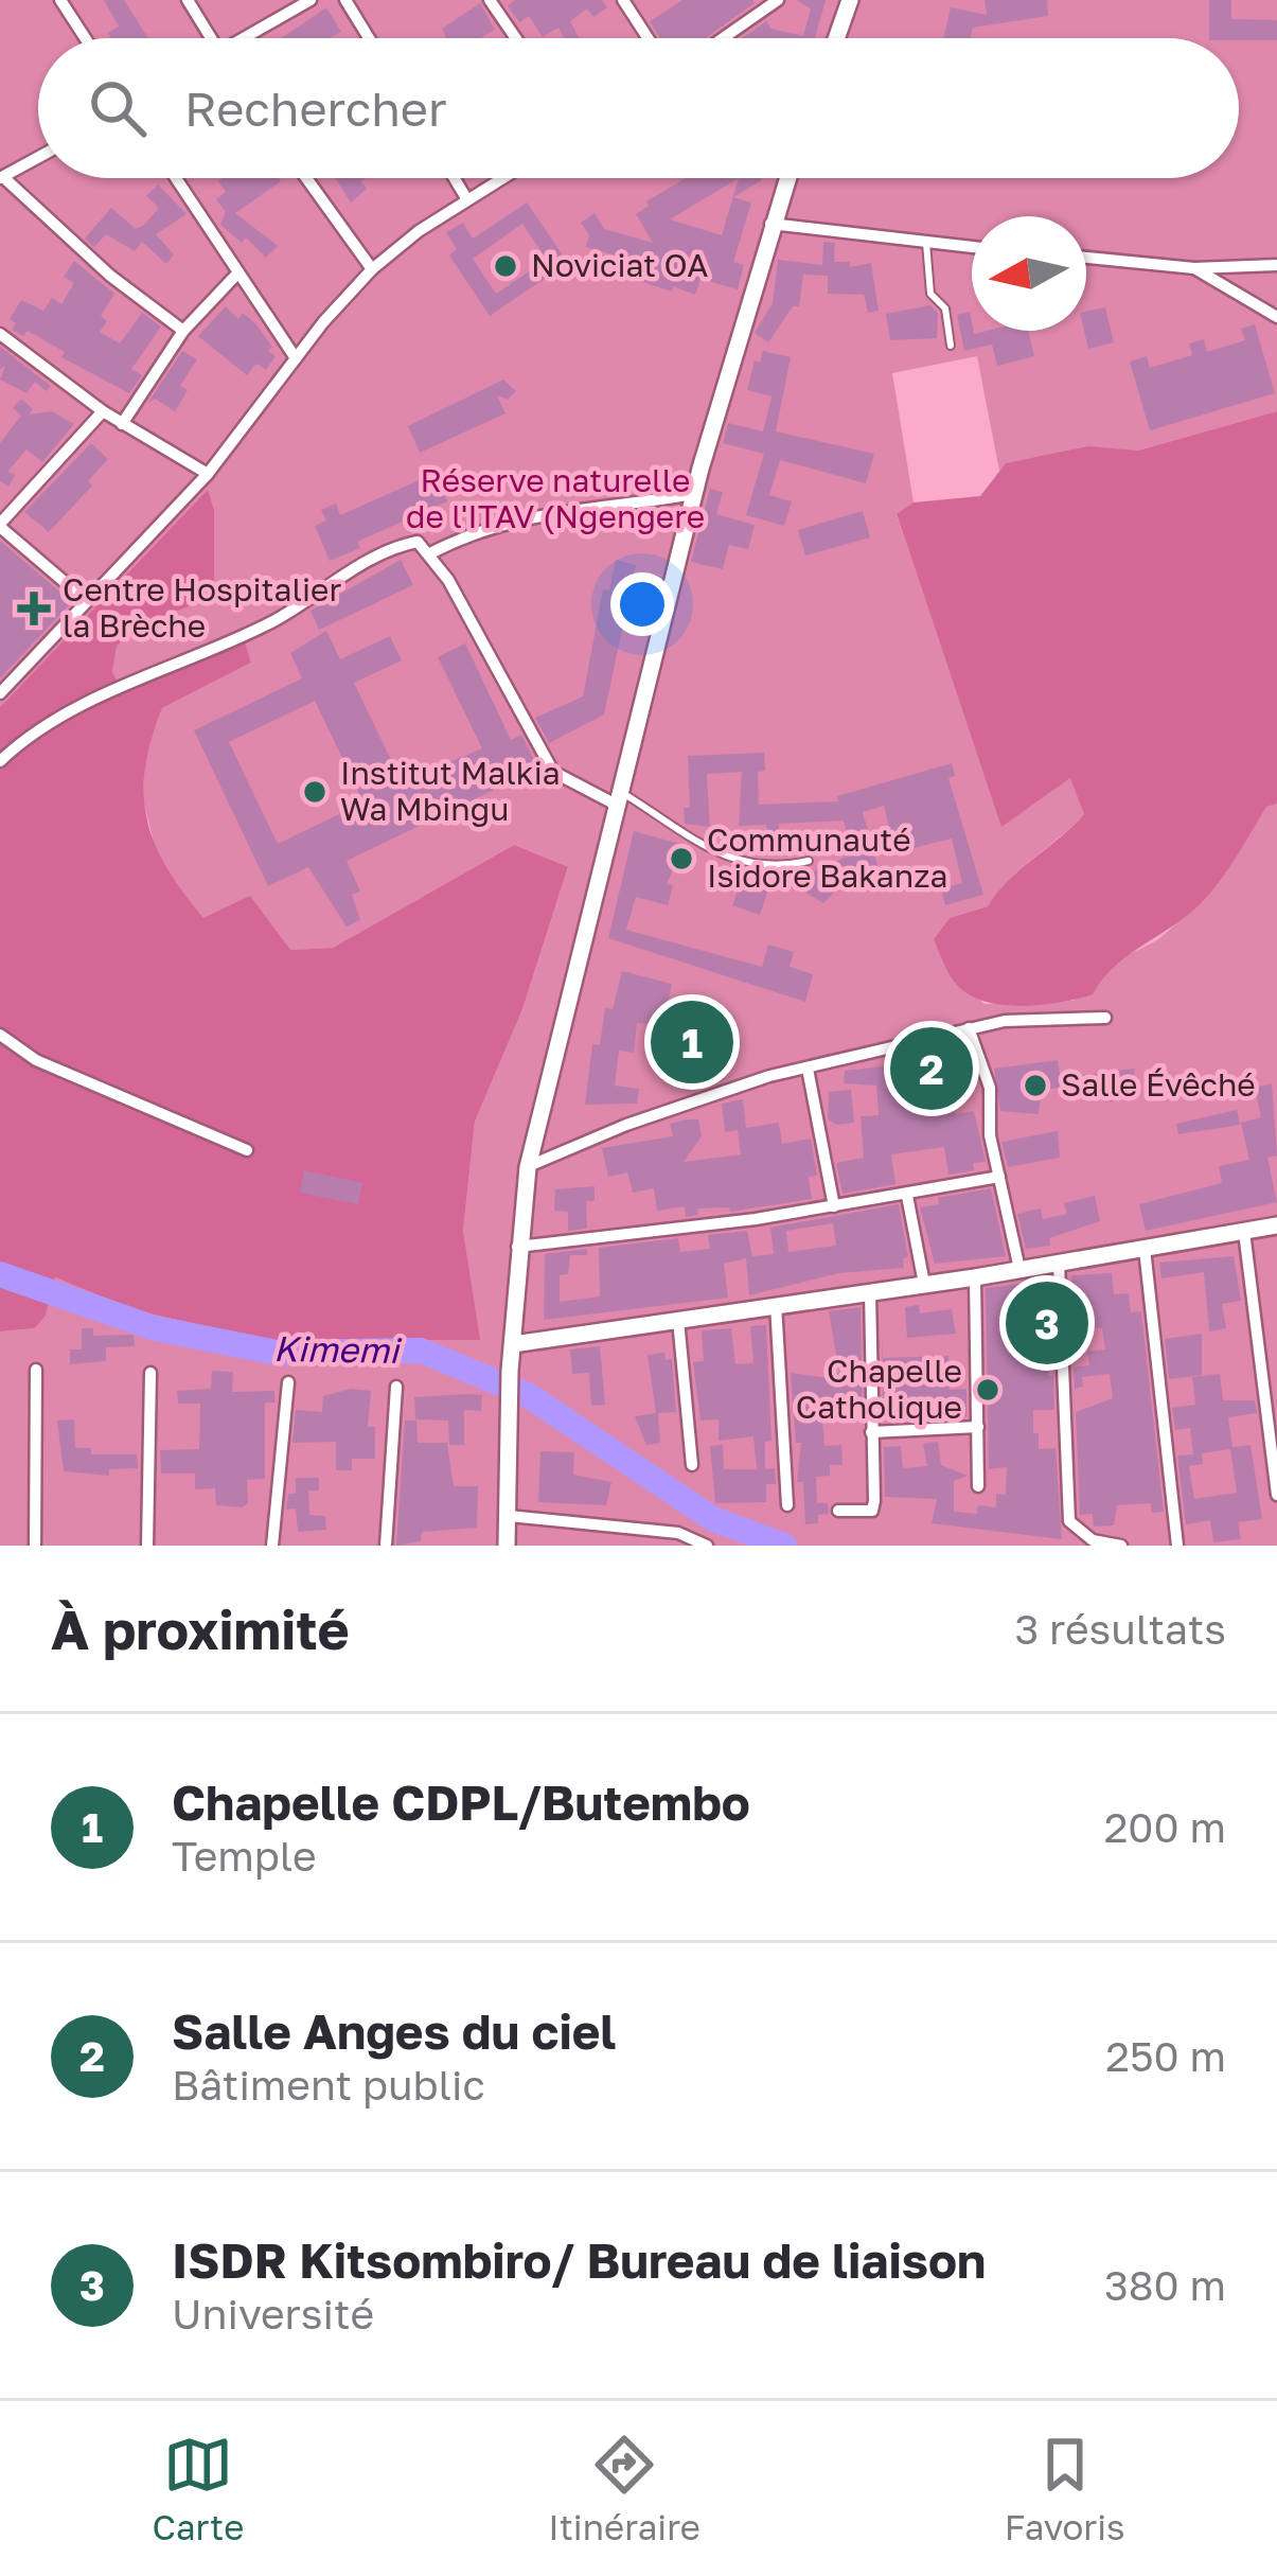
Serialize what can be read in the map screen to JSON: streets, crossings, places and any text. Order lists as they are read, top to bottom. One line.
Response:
{"water":["Kimemi"],"parks":["Réserve naturelle de l'ITAV (Ngengere"],"places":{"other":["Noviciat OA","Institut Malkia Wa Mbingu","Communauté Isidore Bakanza","Salle Évêché","Chapelle Catholique"],"health":["Centre Hospitalier la Brèche"]},"north":"left","page":{"search":"Rechercher","pins":["1","2","3"],"heading":["À proximité","3 résultats"],"list":[{"mark":"1","name":"Chapelle CDPL/Butembo","note":"Temple","value":"200 m"},{"mark":"2","name":"Salle Anges du ciel","note":"Bâtiment public","value":"250 m"},{"mark":"3","name":"ISDR Kitsombiro/ Bureau de liaison","note":"Université","value":"380 m"}],"nav":["Carte","Itinéraire","Favoris"]}}
